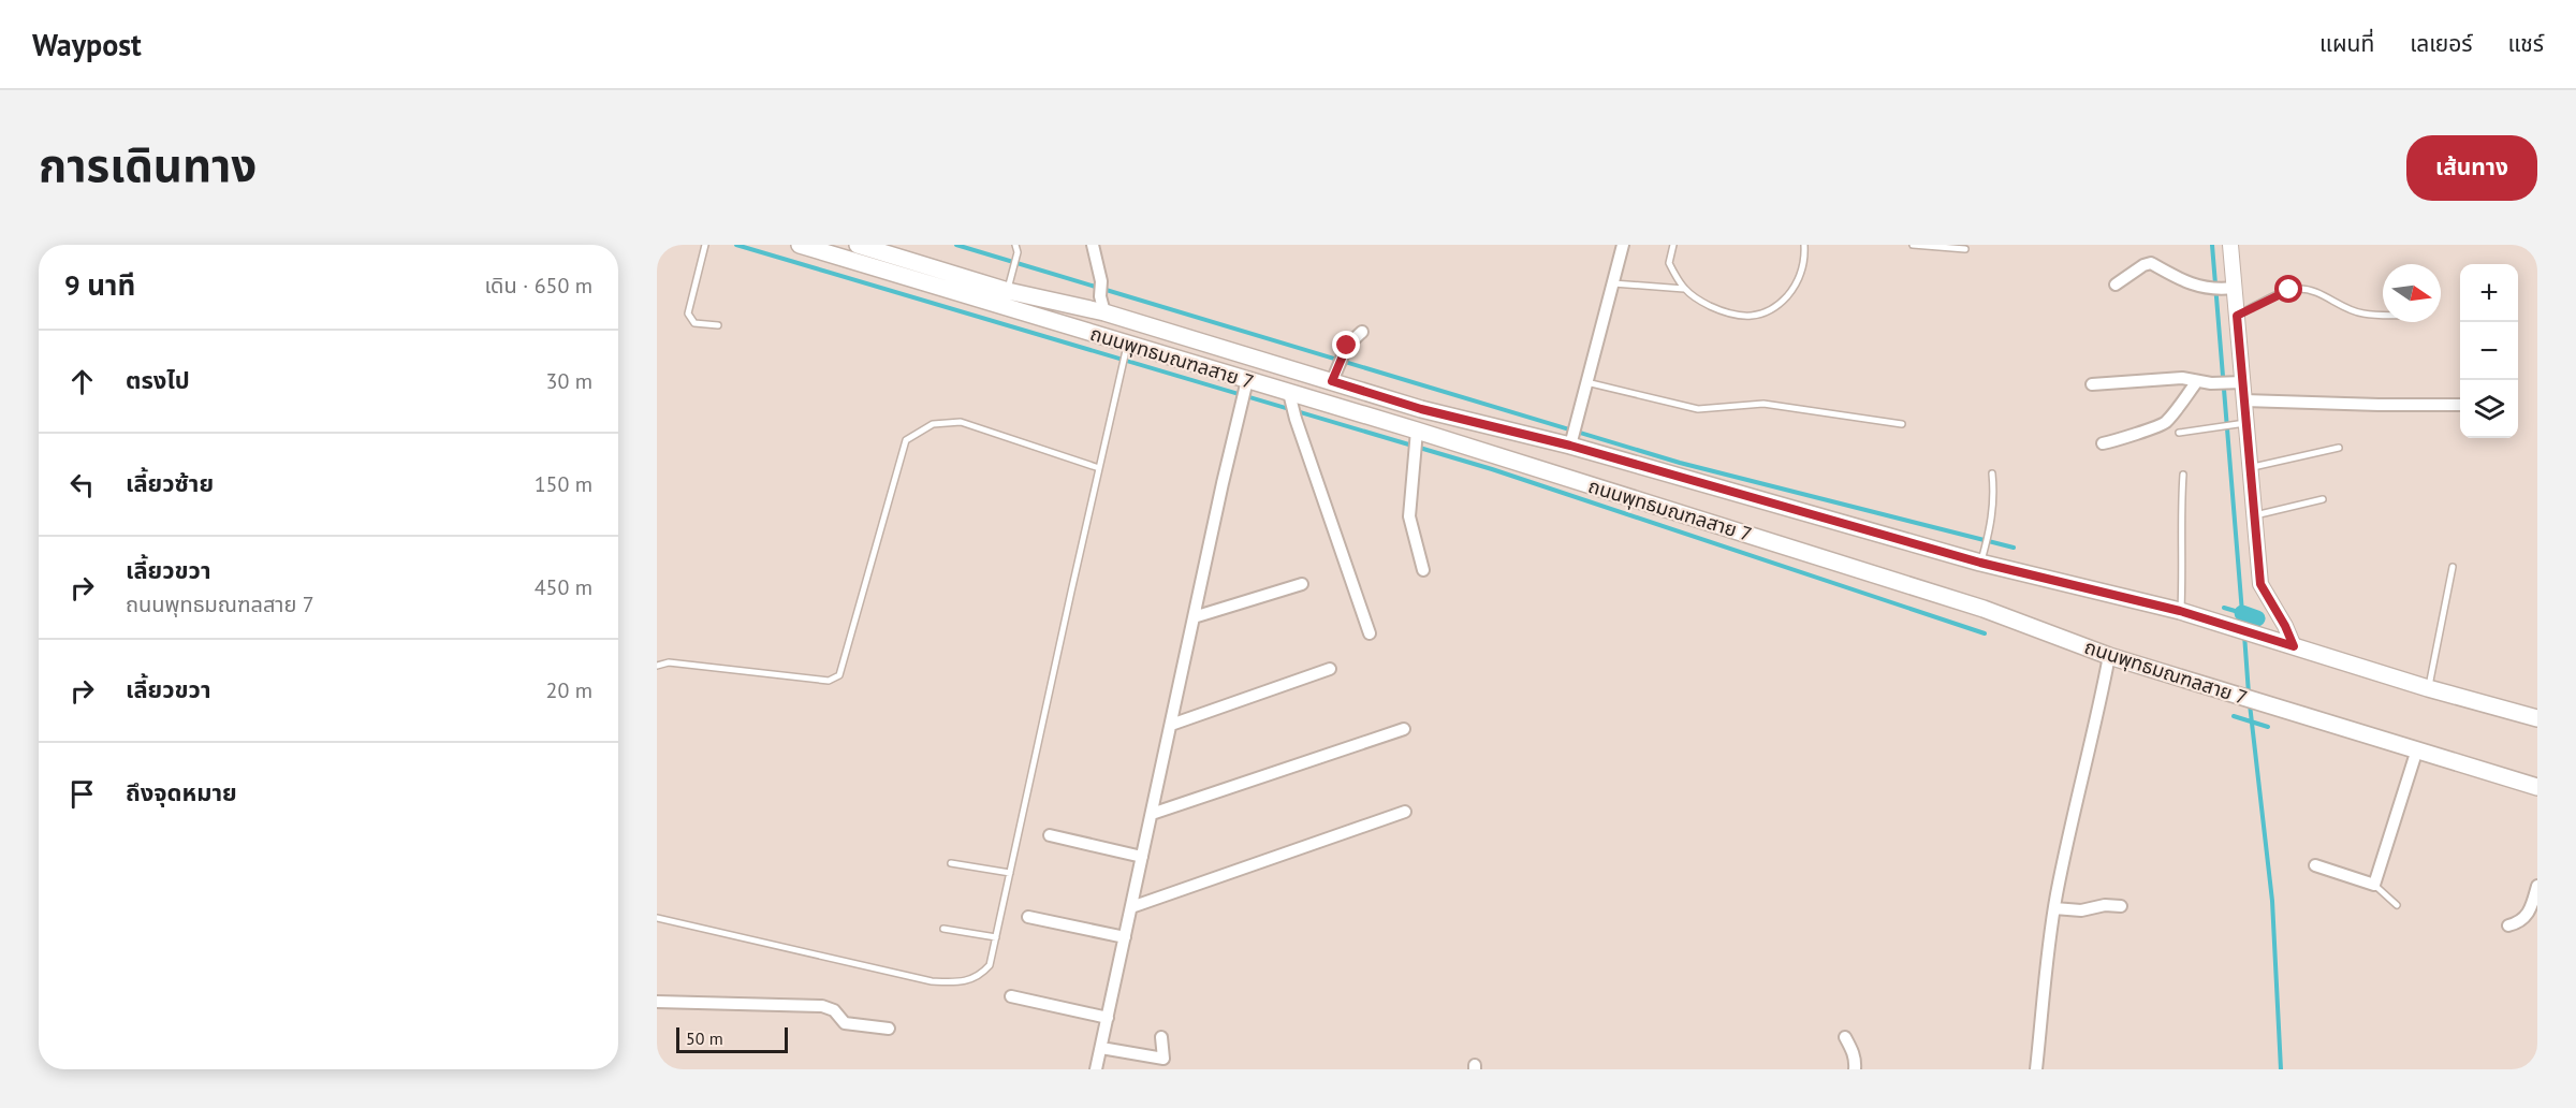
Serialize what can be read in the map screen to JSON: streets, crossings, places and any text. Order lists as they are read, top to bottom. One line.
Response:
{"streets":{"main road":["ถนนพุทธมณฑลสาย 7"]},"scale_bar":"50 m","north":"right","page":{"header":"Waypost","nav":["แผนที่","เลเยอร์","แชร์"],"title":"การเดินทาง","buttons":"เส้นทาง","heading":["9 นาที","เดิน · 650 m"],"map_buttons":["+","−"],"list":[["ตรงไป","30 m"],["เลี้ยวซ้าย","150 m"],["เลี้ยวขวา","ถนนพุทธมณฑลสาย 7","450 m"],["เลี้ยวขวา","20 m"],"ถึงจุดหมาย"],"scale":"50 m"}}
